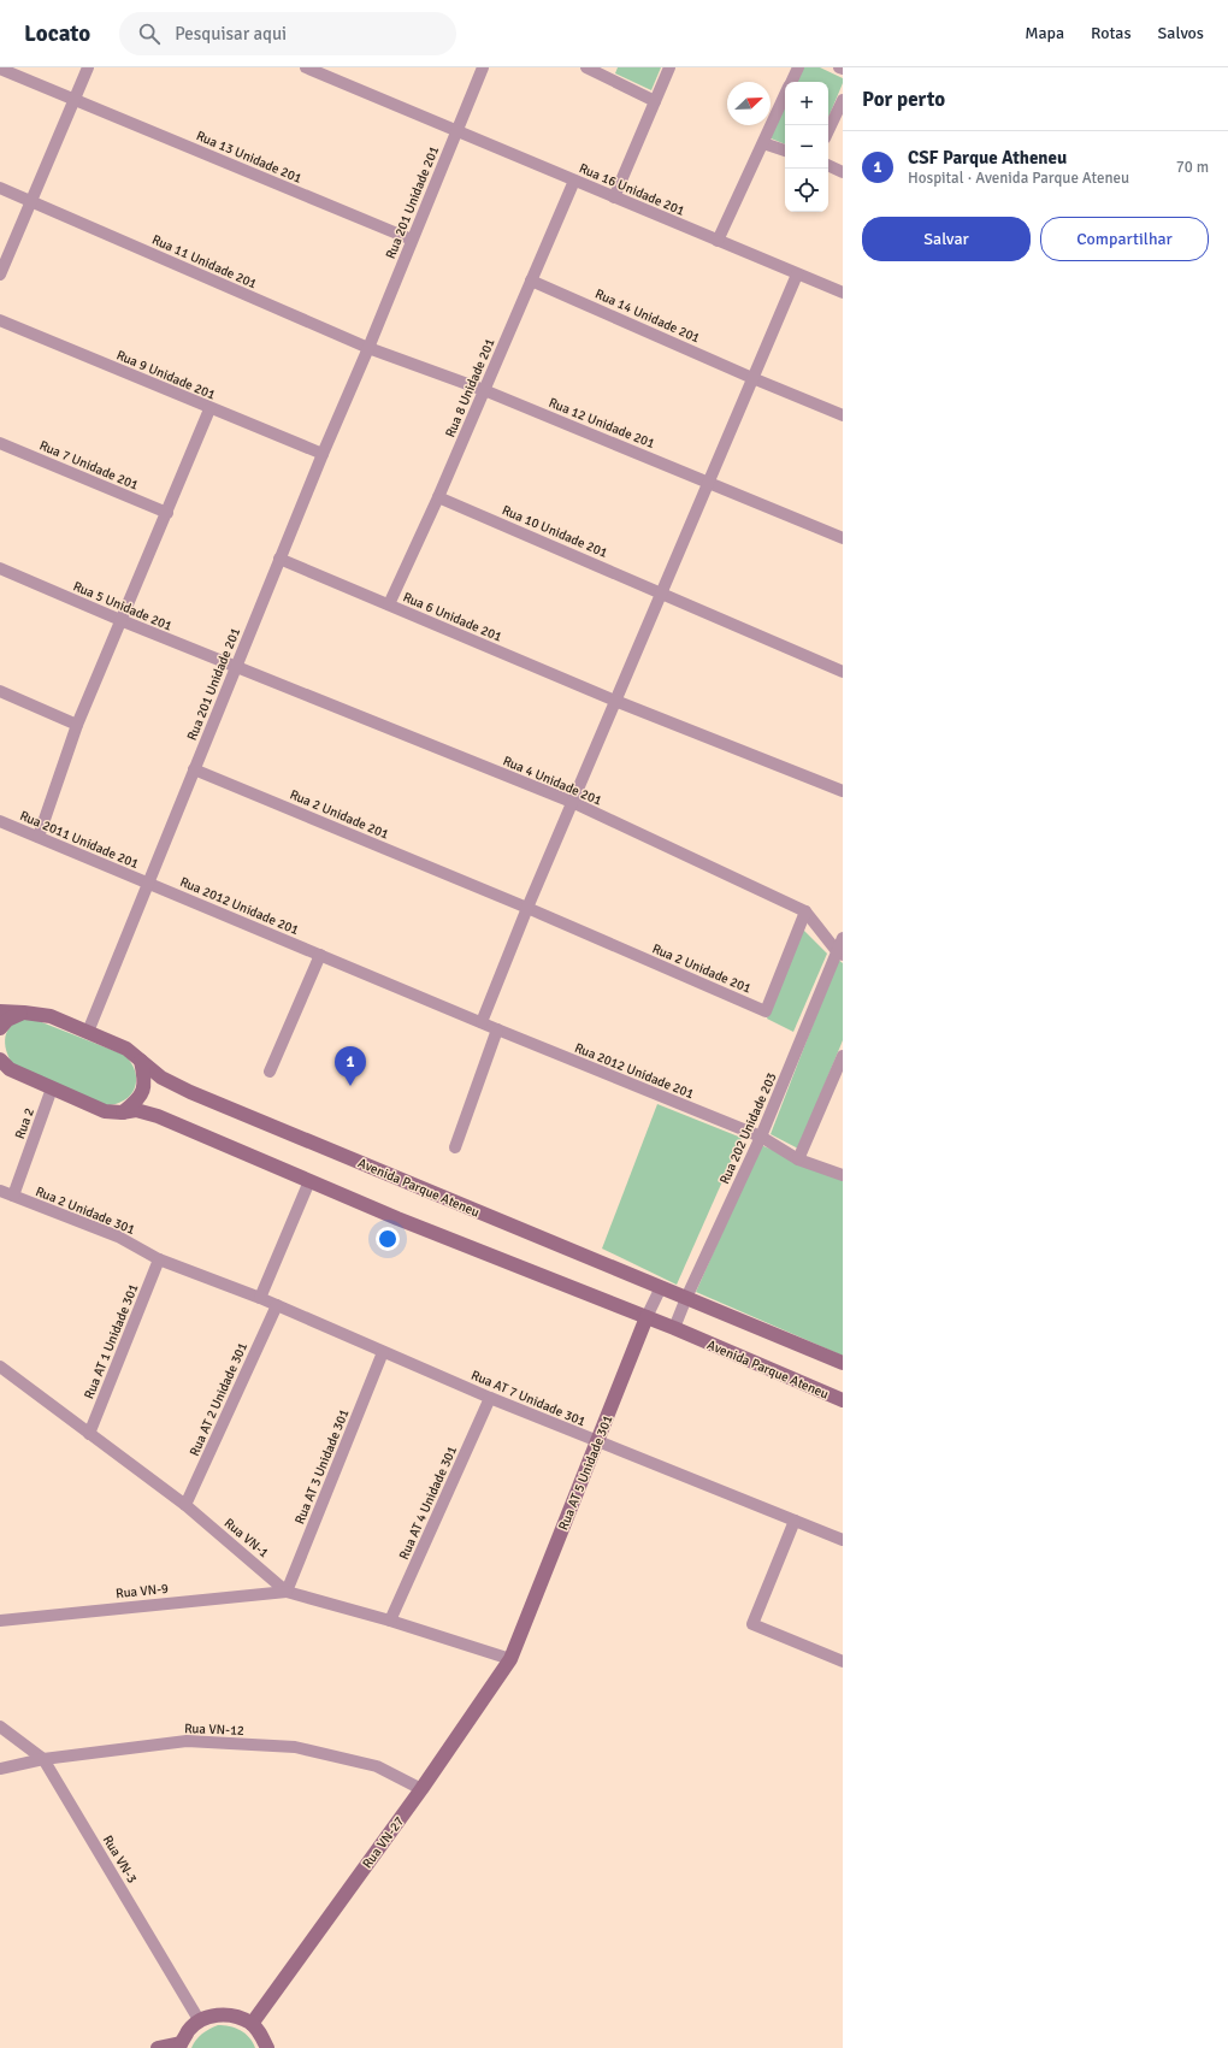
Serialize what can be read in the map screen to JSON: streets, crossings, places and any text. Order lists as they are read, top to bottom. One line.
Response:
{"streets":{"street":["Rua 13 Unidade 201","Rua 16 Unidade 201","Rua 201 Unidade 201","Rua 11 Unidade 201","Rua 14 Unidade 201","Rua 9 Unidade 201","Rua 8 Unidade 201","Rua 12 Unidade 201","Rua 7 Unidade 201","Rua 10 Unidade 201","Rua 5 Unidade 201","Rua 6 Unidade 201","Rua 4 Unidade 201","Rua 2 Unidade 201","Rua 2011 Unidade 201","Rua 2012 Unidade 201","Rua 2","Rua 202 Unidade 203","Avenida Parque Ateneu","Rua 2 Unidade 301","Rua AT 1 Unidade 301","Rua AT 7 Unidade 301","Rua AT 2 Unidade 301","Rua AT 3 Unidade 301","Rua AT 5 Unidade 301","Rua AT 4 Unidade 301","Rua VN-1","Rua VN-9","Rua VN-12","Rua VN-27","Rua VN-3"]},"crossings":[["Rua 13 Unidade 201","Rua 201 Unidade 201"],["Rua 16 Unidade 201","Rua 201 Unidade 201"],["Rua 16 Unidade 201","Rua 8 Unidade 201"],["Rua 201 Unidade 201","Rua 11 Unidade 201"],["Rua 201 Unidade 201","Rua 9 Unidade 201"],["Rua 201 Unidade 201","Rua 5 Unidade 201"],["Rua 201 Unidade 201","Rua 6 Unidade 201"],["Rua 201 Unidade 201","Rua 4 Unidade 201"],["Rua 201 Unidade 201","Rua 2 Unidade 201"],["Rua 201 Unidade 201","Rua 2011 Unidade 201"],["Rua 201 Unidade 201","Rua 2012 Unidade 201"],["Rua 201 Unidade 201","Avenida Parque Ateneu"],["Rua 14 Unidade 201","Rua 8 Unidade 201"],["Rua 8 Unidade 201","Rua 12 Unidade 201"],["Rua 8 Unidade 201","Rua 10 Unidade 201"],["Rua 8 Unidade 201","Rua 6 Unidade 201"],["Rua 5 Unidade 201","Rua 4 Unidade 201"],["Rua 4 Unidade 201","Rua 2 Unidade 201"],["Rua 4 Unidade 201","Rua 202 Unidade 203"],["Rua 2011 Unidade 201","Rua 2012 Unidade 201"],["Rua 2012 Unidade 201","Rua 202 Unidade 203"],["Rua 2","Avenida Parque Ateneu"],["Rua 2","Rua 2 Unidade 301"],["Rua 202 Unidade 203","Avenida Parque Ateneu"],["Avenida Parque Ateneu","Rua AT 5 Unidade 301"],["Rua 2 Unidade 301","Rua AT 1 Unidade 301"],["Rua 2 Unidade 301","Rua AT 7 Unidade 301"],["Rua AT 1 Unidade 301","Rua AT 7 Unidade 301"],["Rua AT 1 Unidade 301","Rua VN-1"],["Rua AT 7 Unidade 301","Rua AT 2 Unidade 301"],["Rua AT 7 Unidade 301","Rua AT 3 Unidade 301"],["Rua AT 7 Unidade 301","Rua AT 5 Unidade 301"],["Rua AT 7 Unidade 301","Rua AT 4 Unidade 301"],["Rua AT 2 Unidade 301","Rua VN-1"],["Rua AT 3 Unidade 301","Rua VN-1"],["Rua AT 3 Unidade 301","Rua VN-9"],["Rua AT 5 Unidade 301","Rua VN-1"],["Rua AT 5 Unidade 301","Rua VN-27"],["Rua AT 4 Unidade 301","Rua VN-1"],["Rua VN-1","Rua VN-9"],["Rua VN-1","Rua VN-27"],["Rua VN-12","Rua VN-27"],["Rua VN-12","Rua VN-3"]],"north":"top right","page":{"header":"Locato","search":"Pesquisar aqui","nav":["Mapa","Rotas","Salvos"],"heading":"Por perto","map_buttons":["+","−"],"list":[{"mark":"1","name":"CSF Parque Atheneu","note":"Hospital · Avenida Parque Ateneu","value":"70 m"}],"buttons":["Salvar","Compartilhar"],"pins":"1"}}
